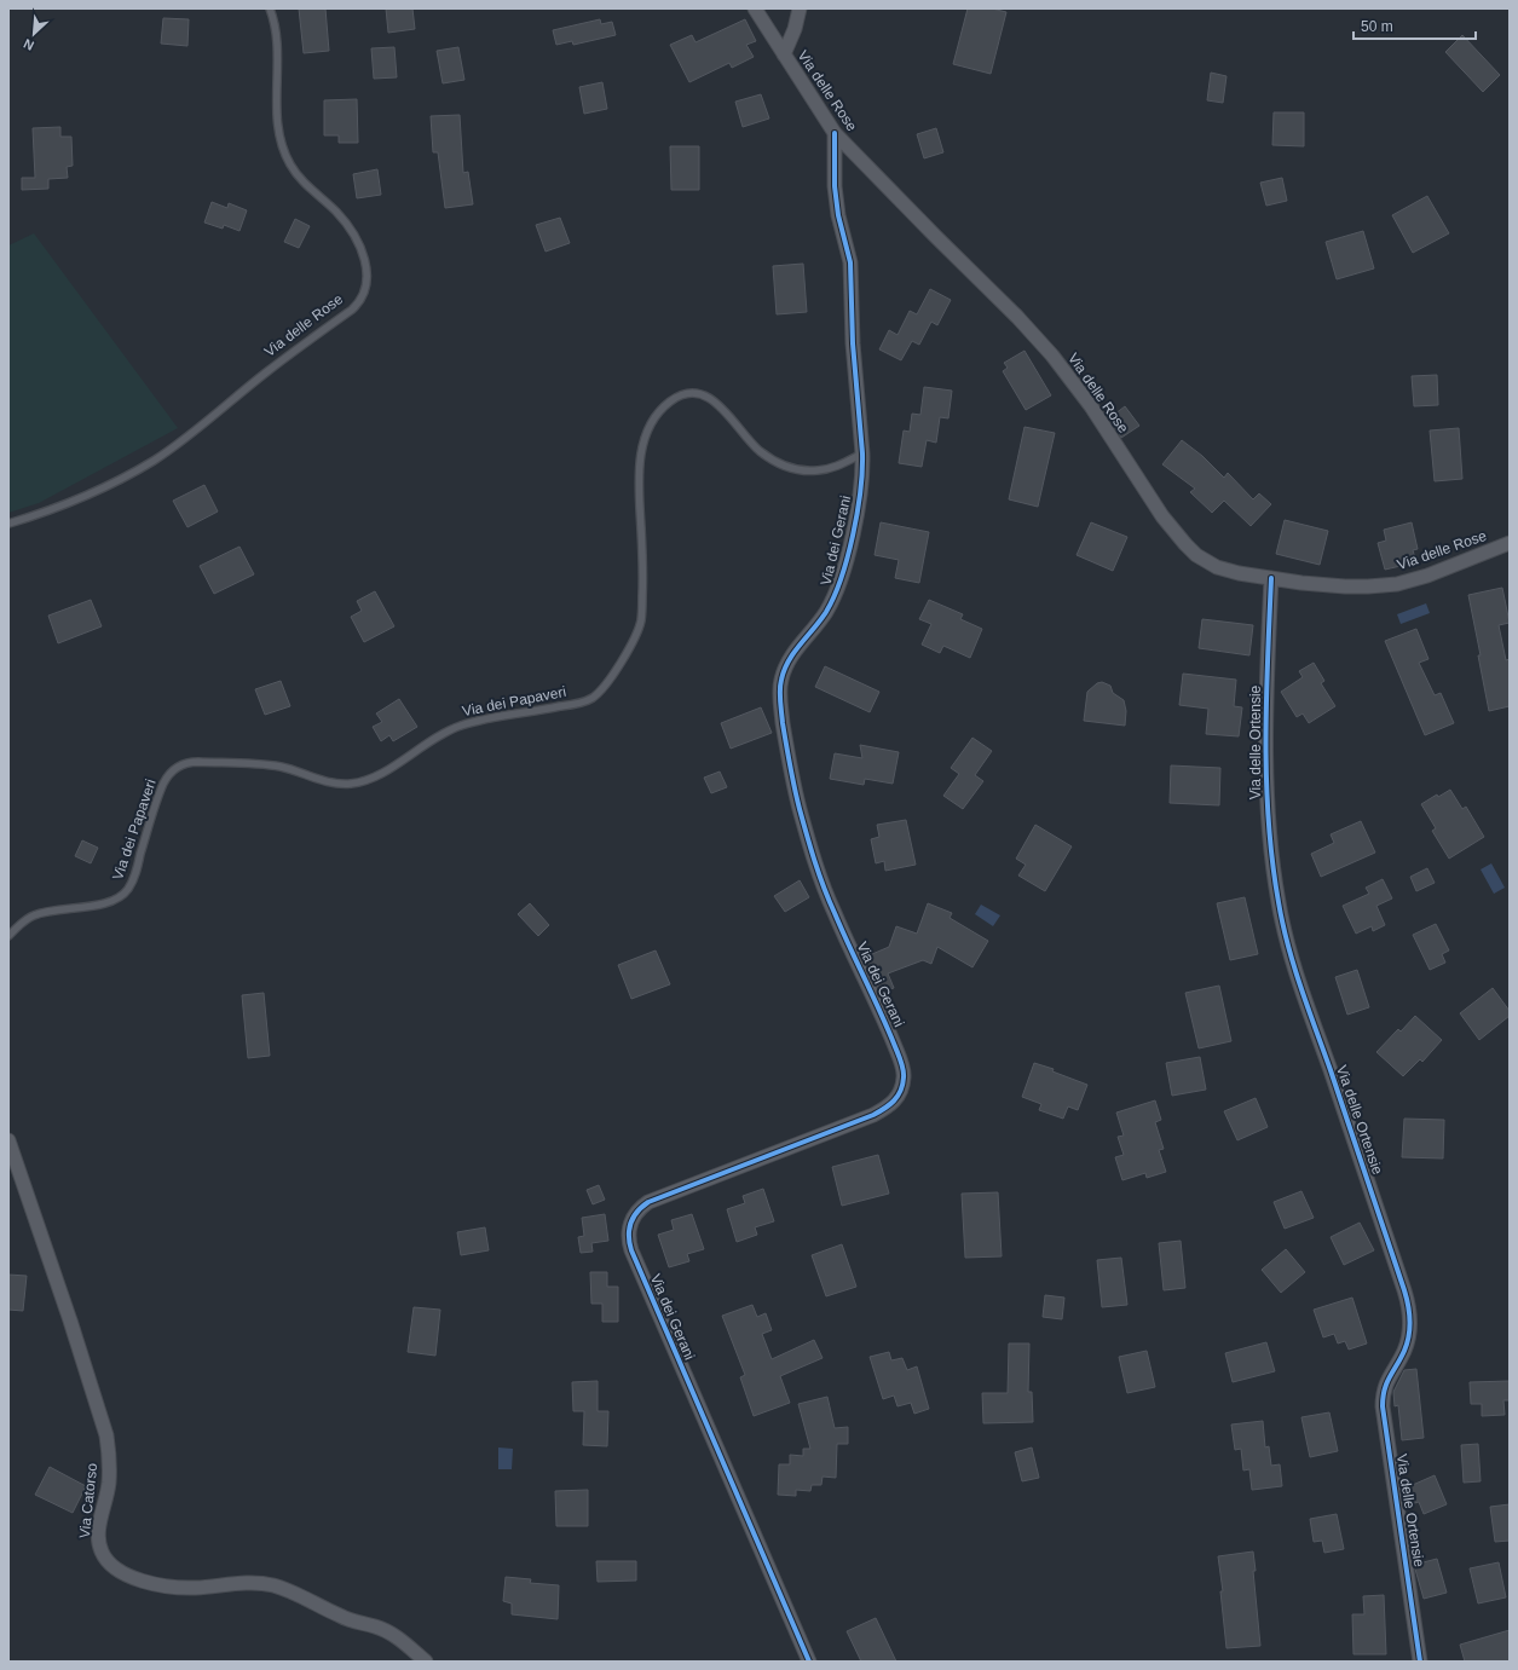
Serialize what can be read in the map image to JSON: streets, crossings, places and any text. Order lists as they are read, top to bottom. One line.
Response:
{"streets":{"street":["Via delle Rose","Via dei Gerani","Via delle Ortensie","Via Catorso"],"lane":["Via dei Papaveri"]},"crossings":[["Via delle Rose","Via dei Gerani"],["Via delle Rose","Via delle Ortensie"],["Via dei Gerani","Via dei Papaveri"]],"scale_bar":"50 m","north":"bottom left"}
